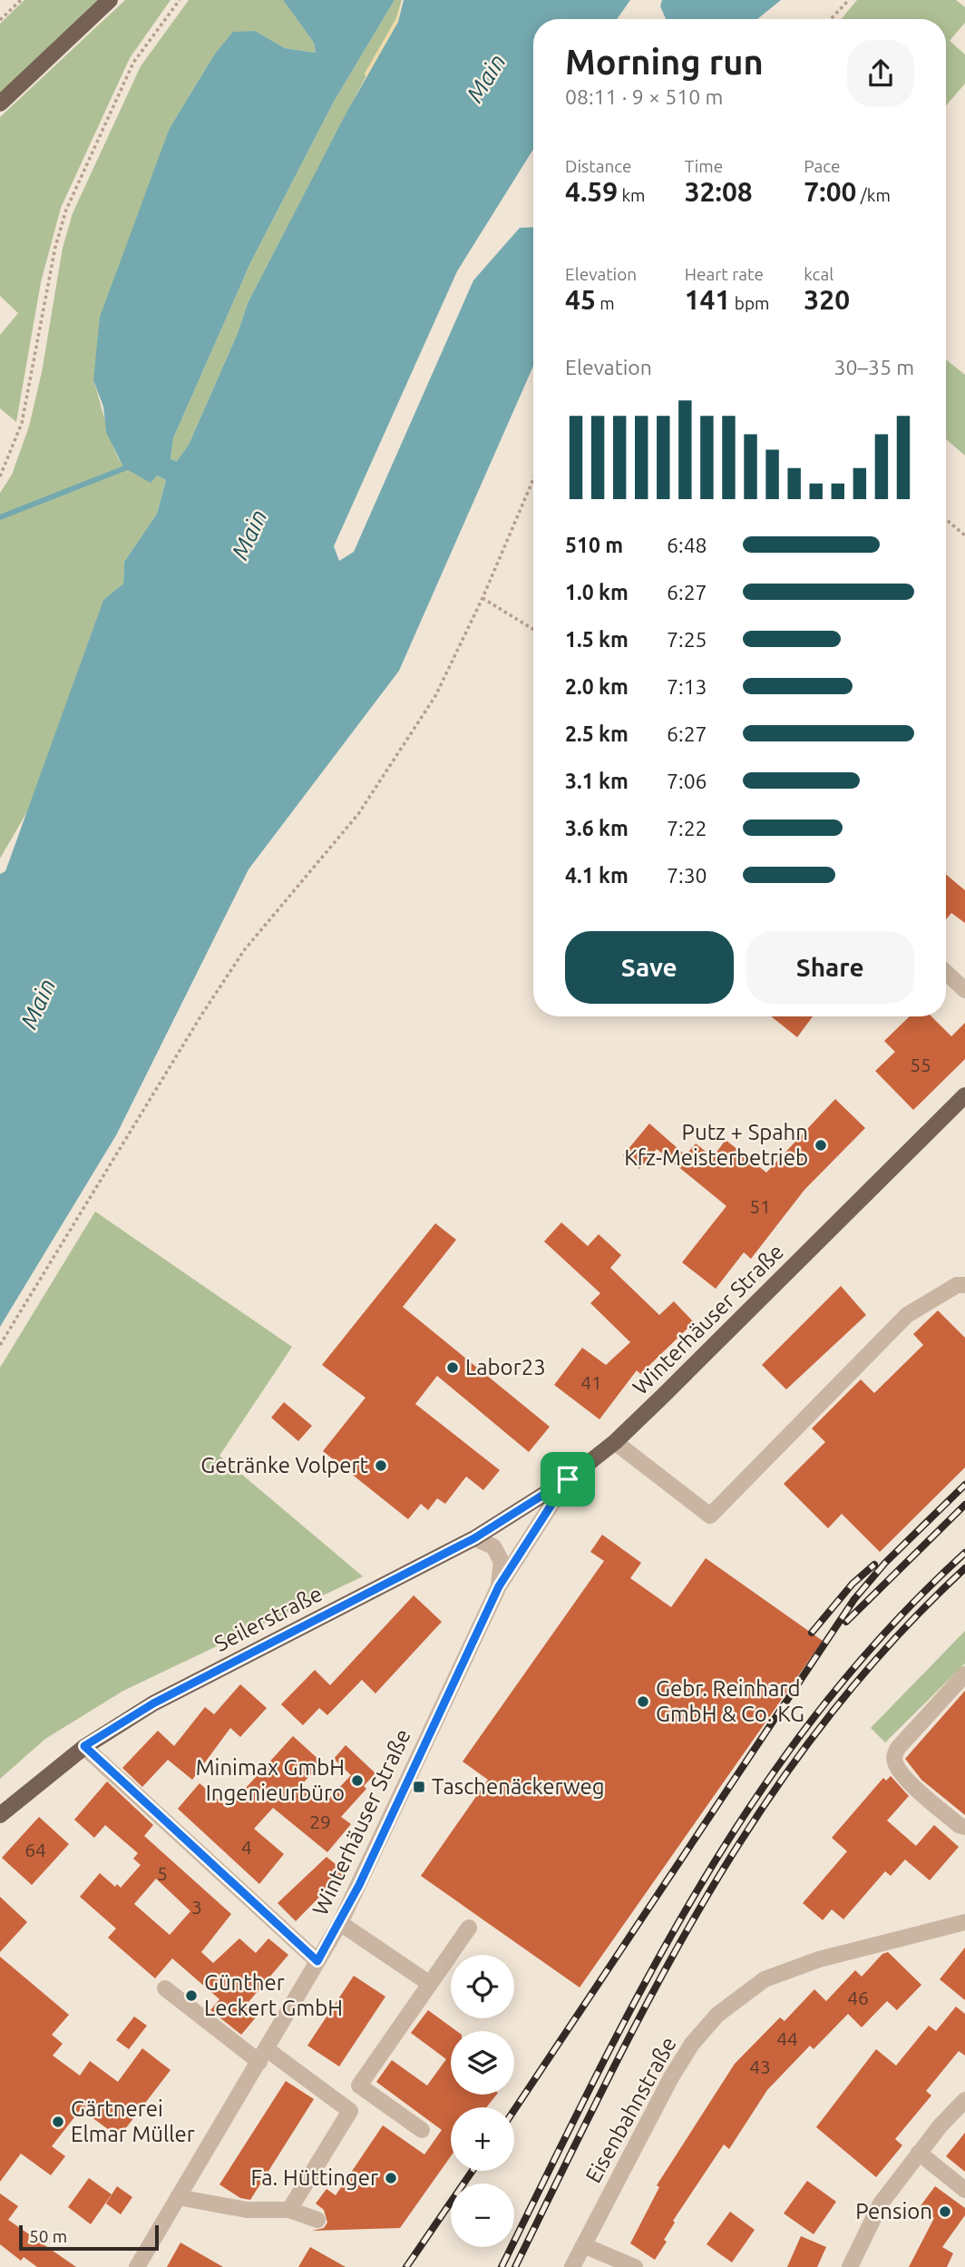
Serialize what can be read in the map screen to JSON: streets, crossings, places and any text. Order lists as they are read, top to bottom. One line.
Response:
{"streets":{"main road":["Winterhäuser Straße","Seilerstraße"],"street":["Eisenbahnstraße"]},"crossings":[["Winterhäuser Straße","Seilerstraße"]],"water":["Main"],"places":{"other":["Putz + Spahn Kfz-Meisterbetrieb","Labor23","Getränke Volpert","Gebr. Reinhard GmbH & Co. KG","Minimax GmbH Ingenieurbüro","Günther Leckert GmbH","Gärtnerei Elmar Müller","Fa. Hüttinger","Pension"],"transit":["Taschenäckerweg"]},"house_numbers":["55","51","41","29","4","64","5","3","46","44","43"],"scale_bar":"50 m","page":{"heading":["Morning run","08:11 · 9 × 510 m"],"stats":[["Distance","4.59 km"],["Time","32:08"],["Pace","7:00 /km"],["Elevation","45 m"],["Heart rate","141 bpm"],["kcal","320"]],"chart":["Elevation","30–35 m"],"list":[{"name":"510 m","note":"6:48"},{"name":"1.0 km","note":"6:27"},{"name":"1.5 km","note":"7:25"},{"name":"2.0 km","note":"7:13"},{"name":"2.5 km","note":"6:27"},{"name":"3.1 km","note":"7:06"},{"name":"3.6 km","note":"7:22"},{"name":"4.1 km","note":"7:30"}],"buttons":["Save","Share"],"map_buttons":["+","−"],"scale":"50 m"}}
